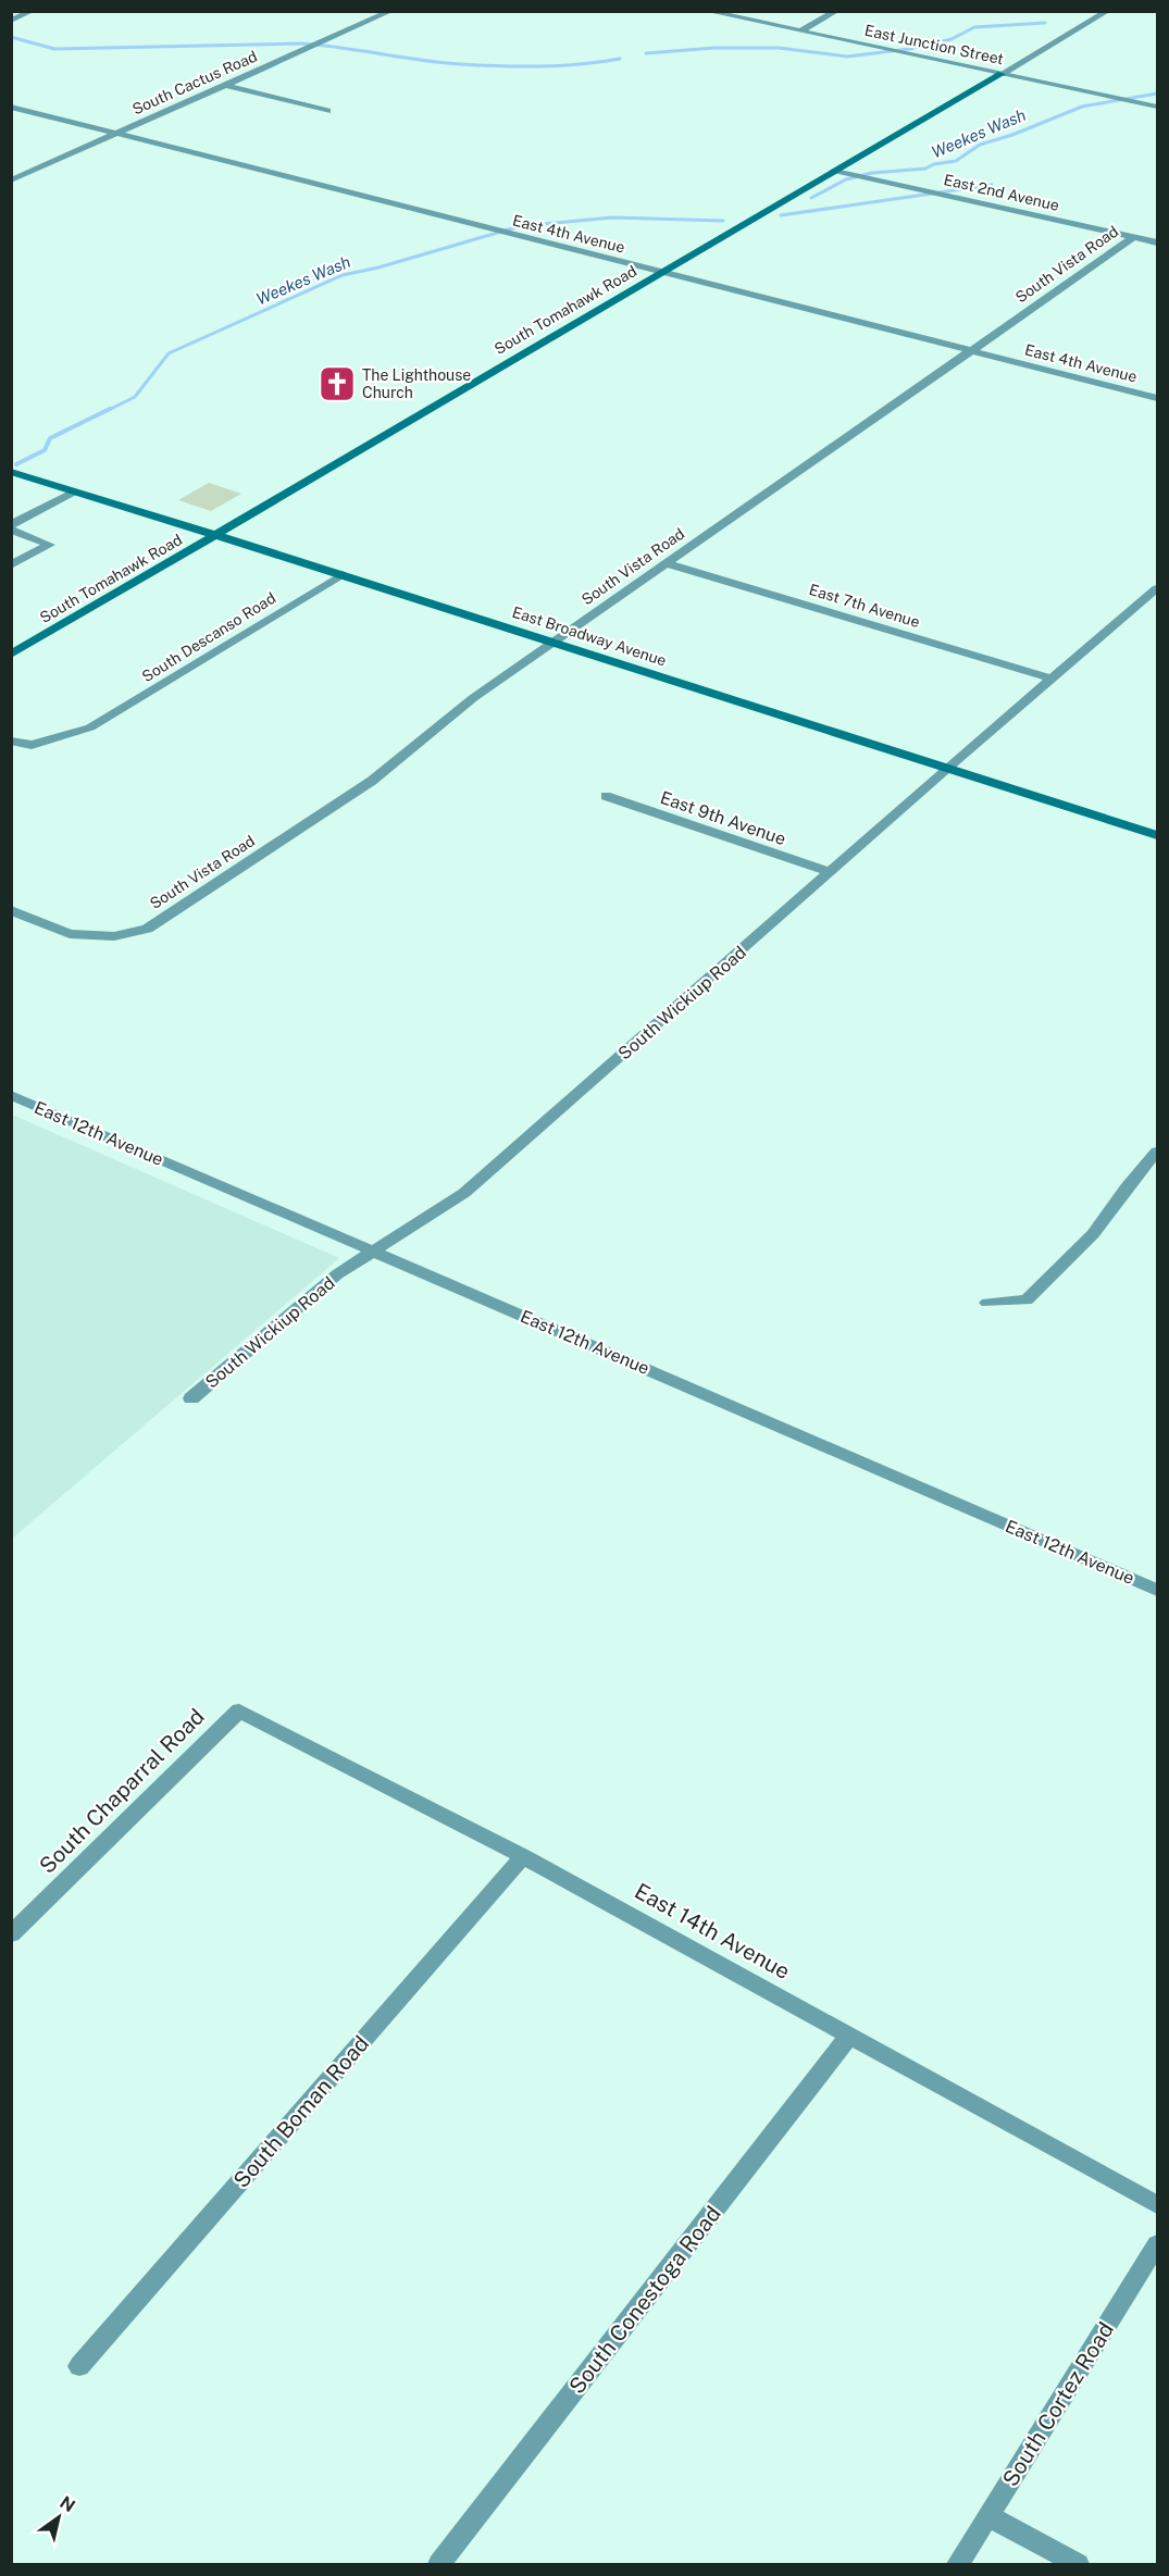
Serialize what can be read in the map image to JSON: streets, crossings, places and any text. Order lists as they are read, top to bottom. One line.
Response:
{"streets":{"main road":["South Tomahawk Road","East Broadway Avenue"],"street":["East Junction Street","South Cactus Road","East 2nd Avenue","East 4th Avenue","South Vista Road","East 7th Avenue","South Descanso Road","East 9th Avenue","South Wickiup Road","East 12th Avenue","South Chaparral Road","East 14th Avenue","South Boman Road","South Conestoga Road","South Cortez Road"]},"crossings":[["East Junction Street","South Tomahawk Road"],["South Cactus Road","East 4th Avenue"],["East 2nd Avenue","South Vista Road"],["East 2nd Avenue","South Tomahawk Road"],["East 4th Avenue","South Vista Road"],["East 4th Avenue","South Tomahawk Road"],["South Vista Road","East 7th Avenue"],["South Vista Road","East Broadway Avenue"],["South Tomahawk Road","East Broadway Avenue"],["East 7th Avenue","South Wickiup Road"],["East Broadway Avenue","South Descanso Road"],["East Broadway Avenue","South Wickiup Road"],["East 9th Avenue","South Wickiup Road"],["South Wickiup Road","East 12th Avenue"],["South Chaparral Road","East 14th Avenue"],["East 14th Avenue","South Boman Road"],["East 14th Avenue","South Conestoga Road"]],"water":["Weekes Wash"],"places":{"church":["The Lighthouse Church"]},"north":"top right"}
